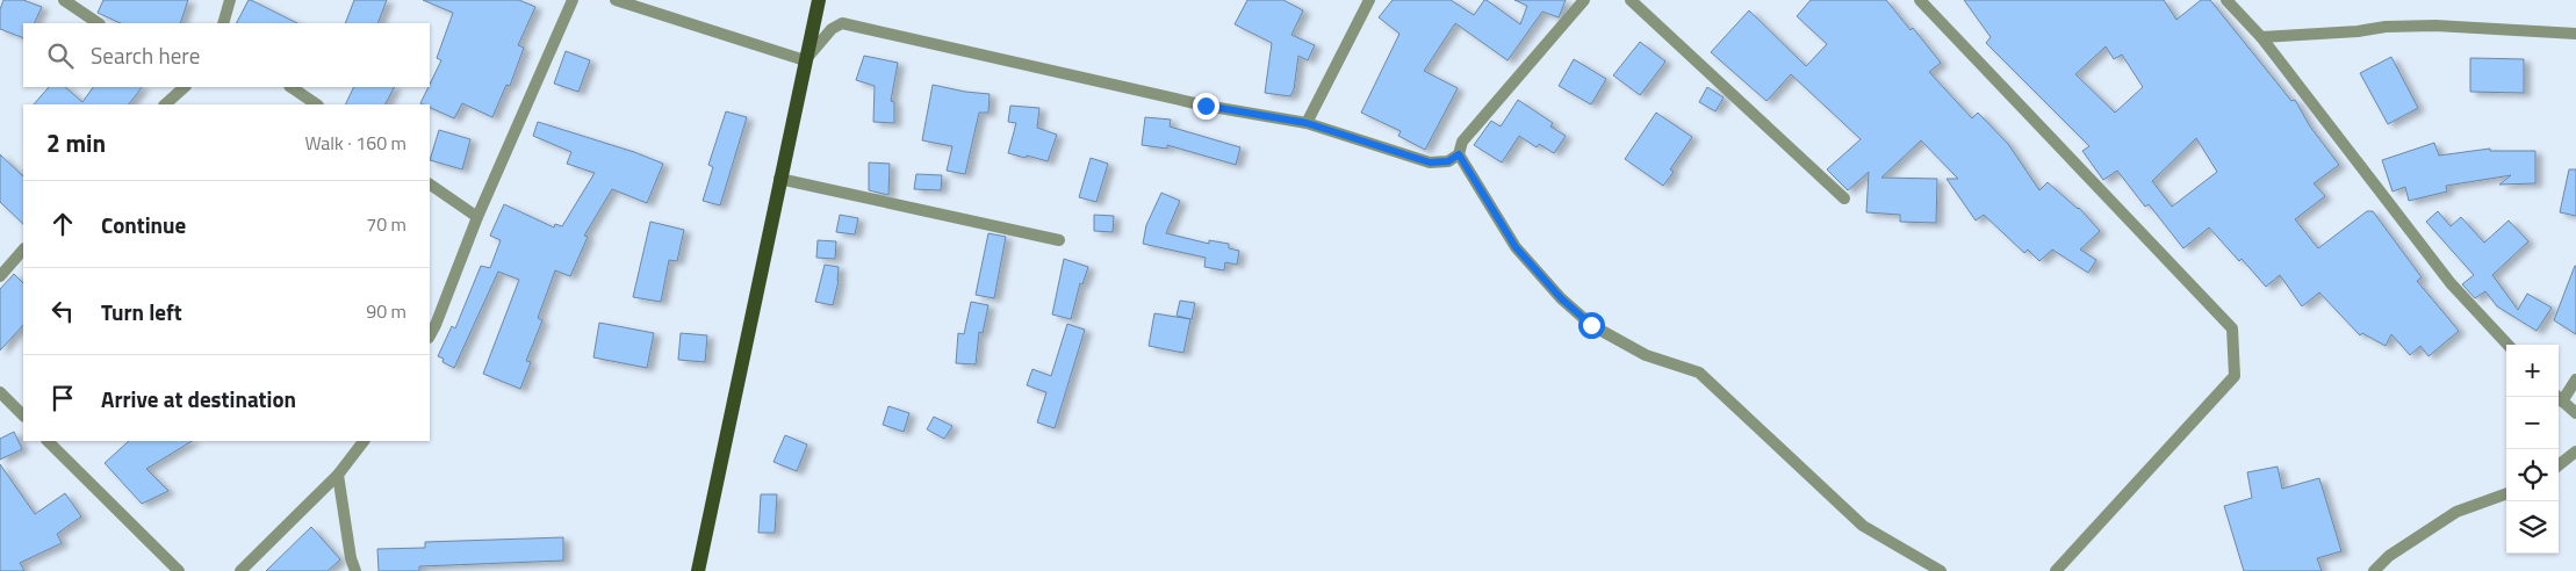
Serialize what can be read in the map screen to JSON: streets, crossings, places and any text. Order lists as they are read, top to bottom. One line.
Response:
{"page":{"search":"Search here","heading":["2 min","Walk · 160 m"],"list":[["Continue","70 m"],["Turn left","90 m"],"Arrive at destination"],"map_buttons":["+","−"]}}
